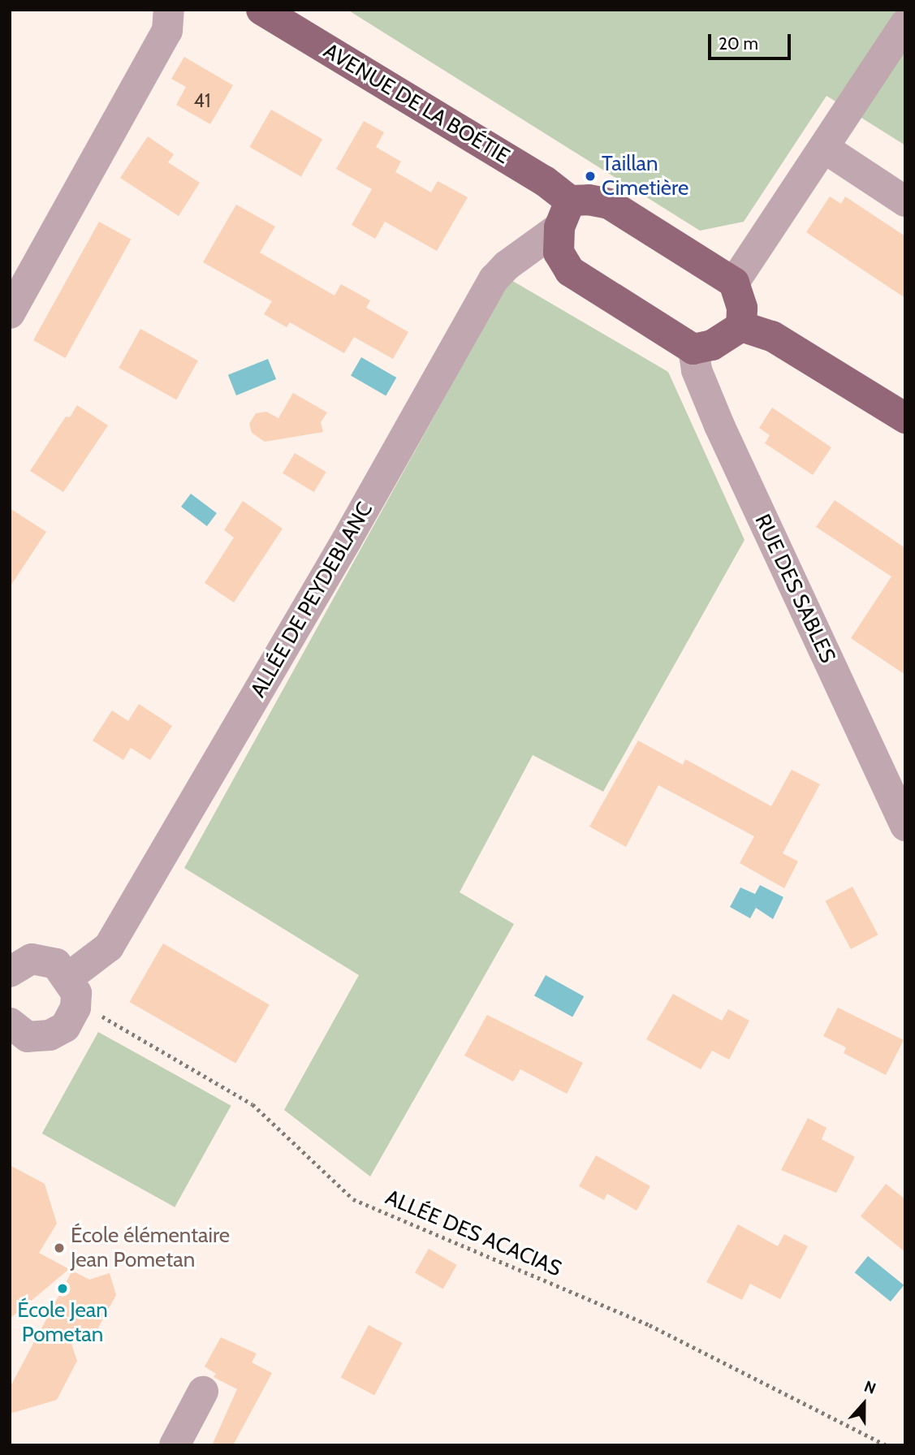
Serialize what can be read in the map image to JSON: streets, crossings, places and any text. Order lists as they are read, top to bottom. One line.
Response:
{"streets":{"main road":["AVENUE DE LA BOÉTIE"],"street":["RUE DES SABLES","ALLÉE DE PEYDEBLANC"],"path":["ALLÉE DES ACACIAS"]},"crossings":[["AVENUE DE LA BOÉTIE","ALLÉE DE PEYDEBLANC"]],"places":["Taillan Cimetière","École élémentaire Jean Pometan","École Jean Pometan"],"house_numbers":["41"],"scale_bar":"20 m","north":"top"}
